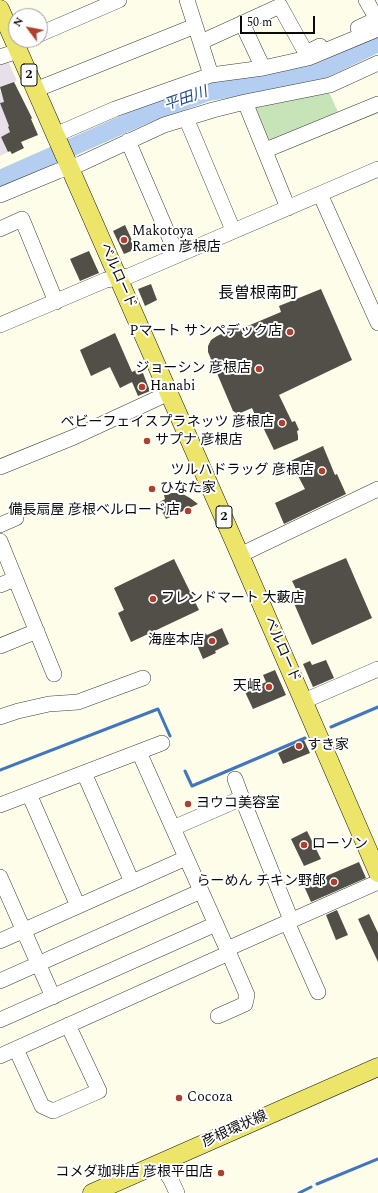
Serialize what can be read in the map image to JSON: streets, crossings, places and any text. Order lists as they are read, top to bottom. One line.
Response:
{"streets":{"main road":["2","ベルロード","彦根環状線"]},"districts":["長曽根南町"],"water":["平田川"],"places":["Makotoya Ramen 彦根店","Pマート サンペデック店","ジョーシン 彦根店","Hanabi","ベビーフェイスプラネッツ 彦根店","サプナ 彦根店","ツルハドラッグ 彦根店","ひなた家","備長扇屋 彦根ベルロード店","フレンドマート 大藪店","海座本店","天岷","すき家","ヨウコ美容室","ローソン","らーめん チキン野郎","Cocoza","コメダ珈琲店 彦根平田店"],"scale_bar":"50 m","north":"top left"}
